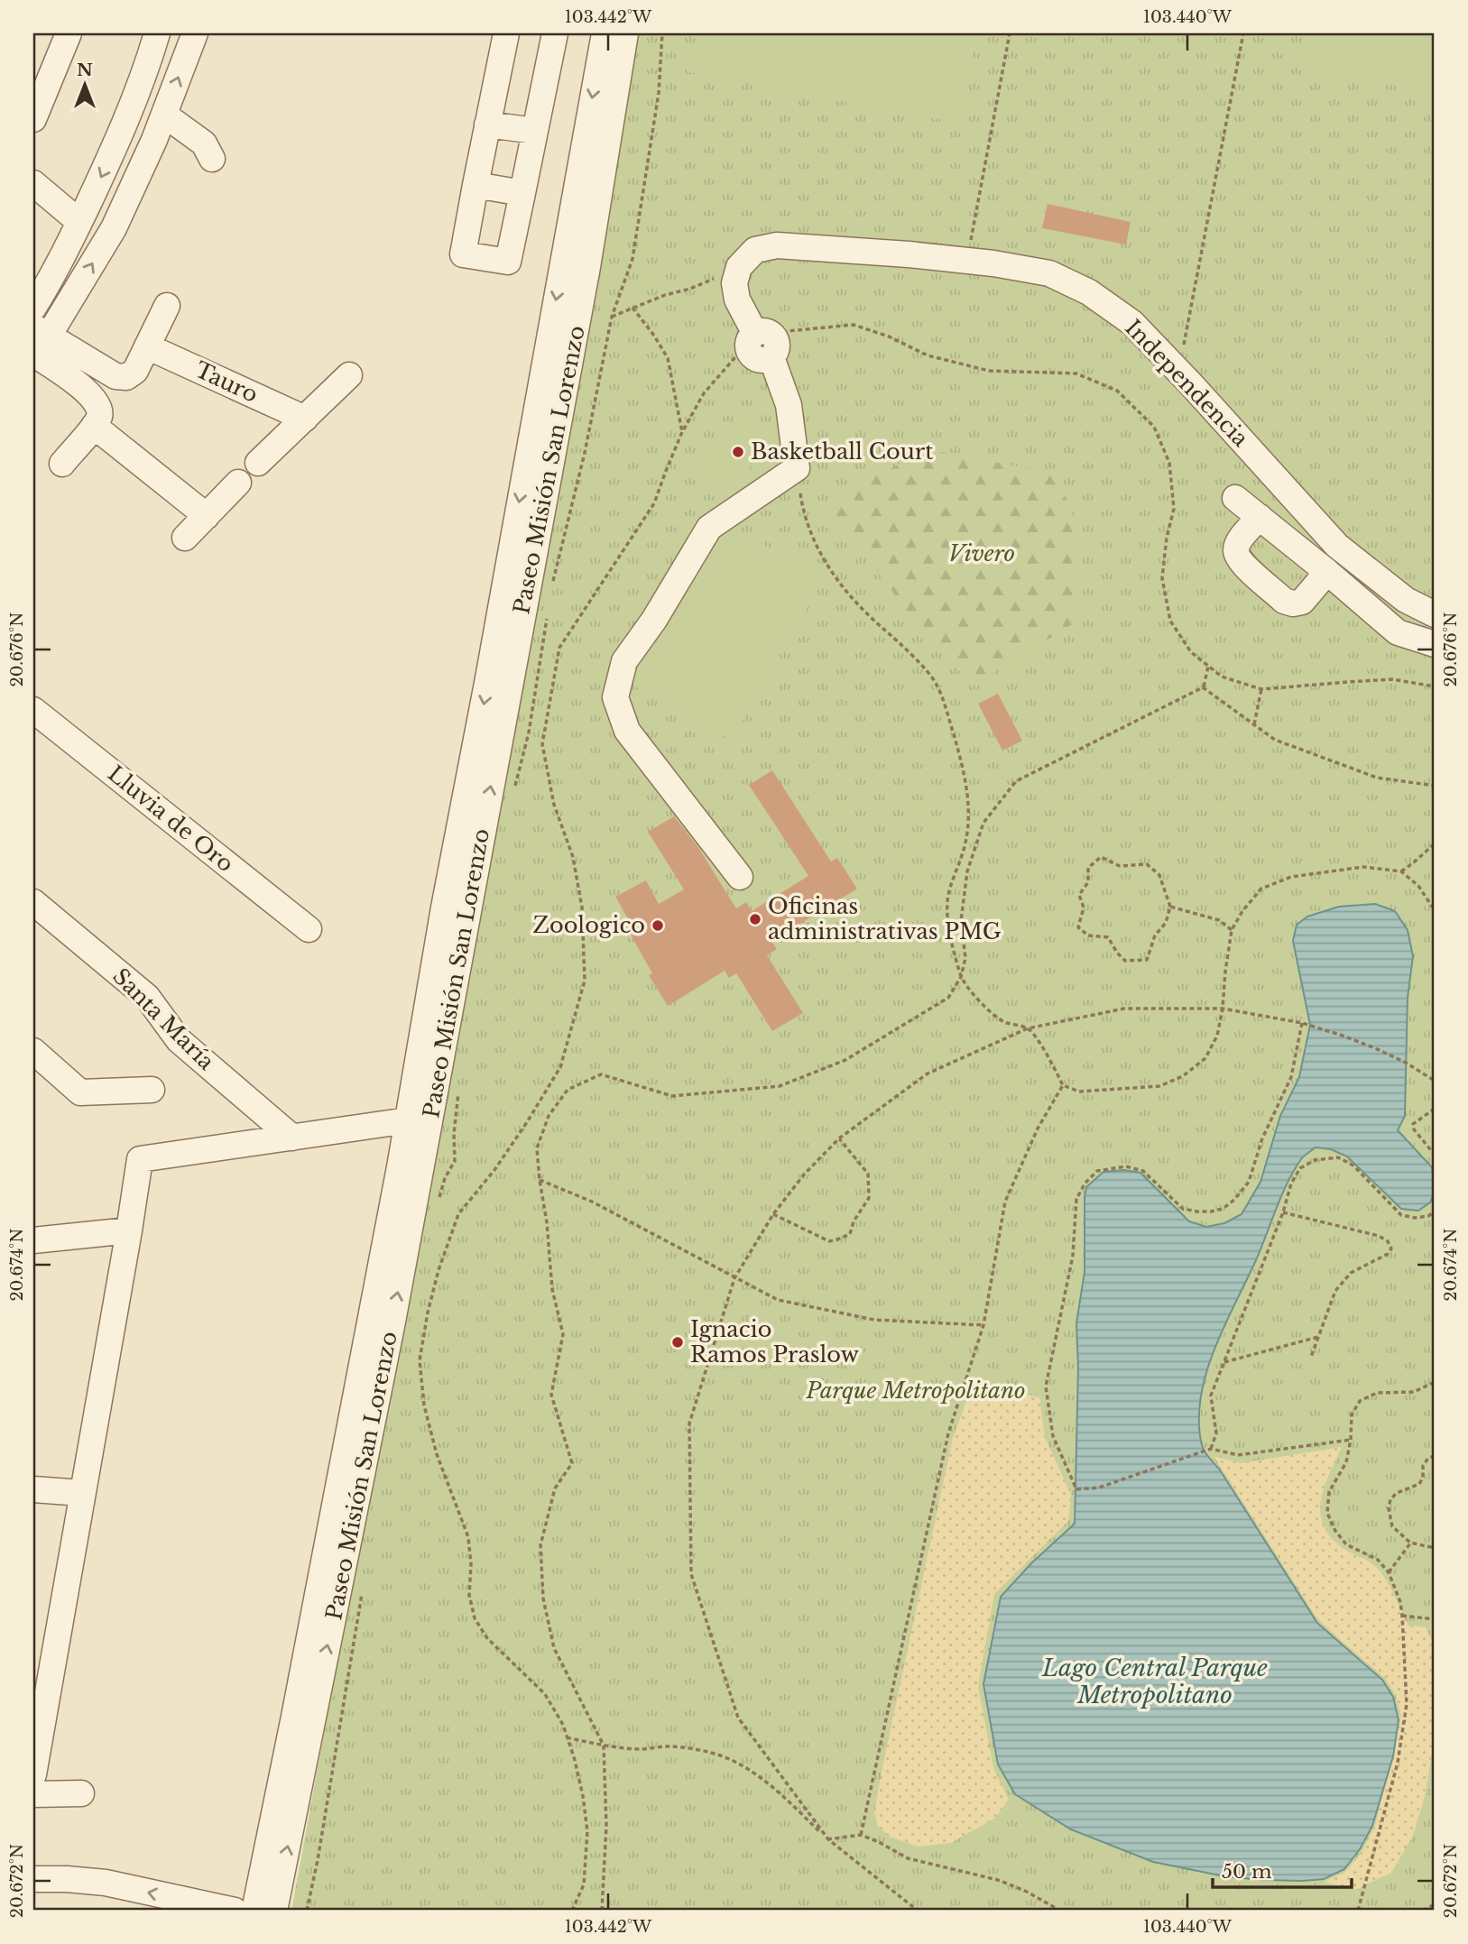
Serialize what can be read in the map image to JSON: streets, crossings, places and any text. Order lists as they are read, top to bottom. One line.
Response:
{"streets":{"street":["Tauro","Independencia","Paseo Misión San Lorenzo","Lluvia de Oro","Santa María"]},"water":["Lago Central Parque Metropolitano"],"parks":["Vivero","Parque Metropolitano"],"places":["Basketball Court","Oficinas administrativas PMG","Zoologico","Ignacio Ramos Praslow"],"scale_bar":"50 m","north":"top","coordinates":["103.442°W","103.440°W","20.676°N","20.674°N","20.672°N"]}
